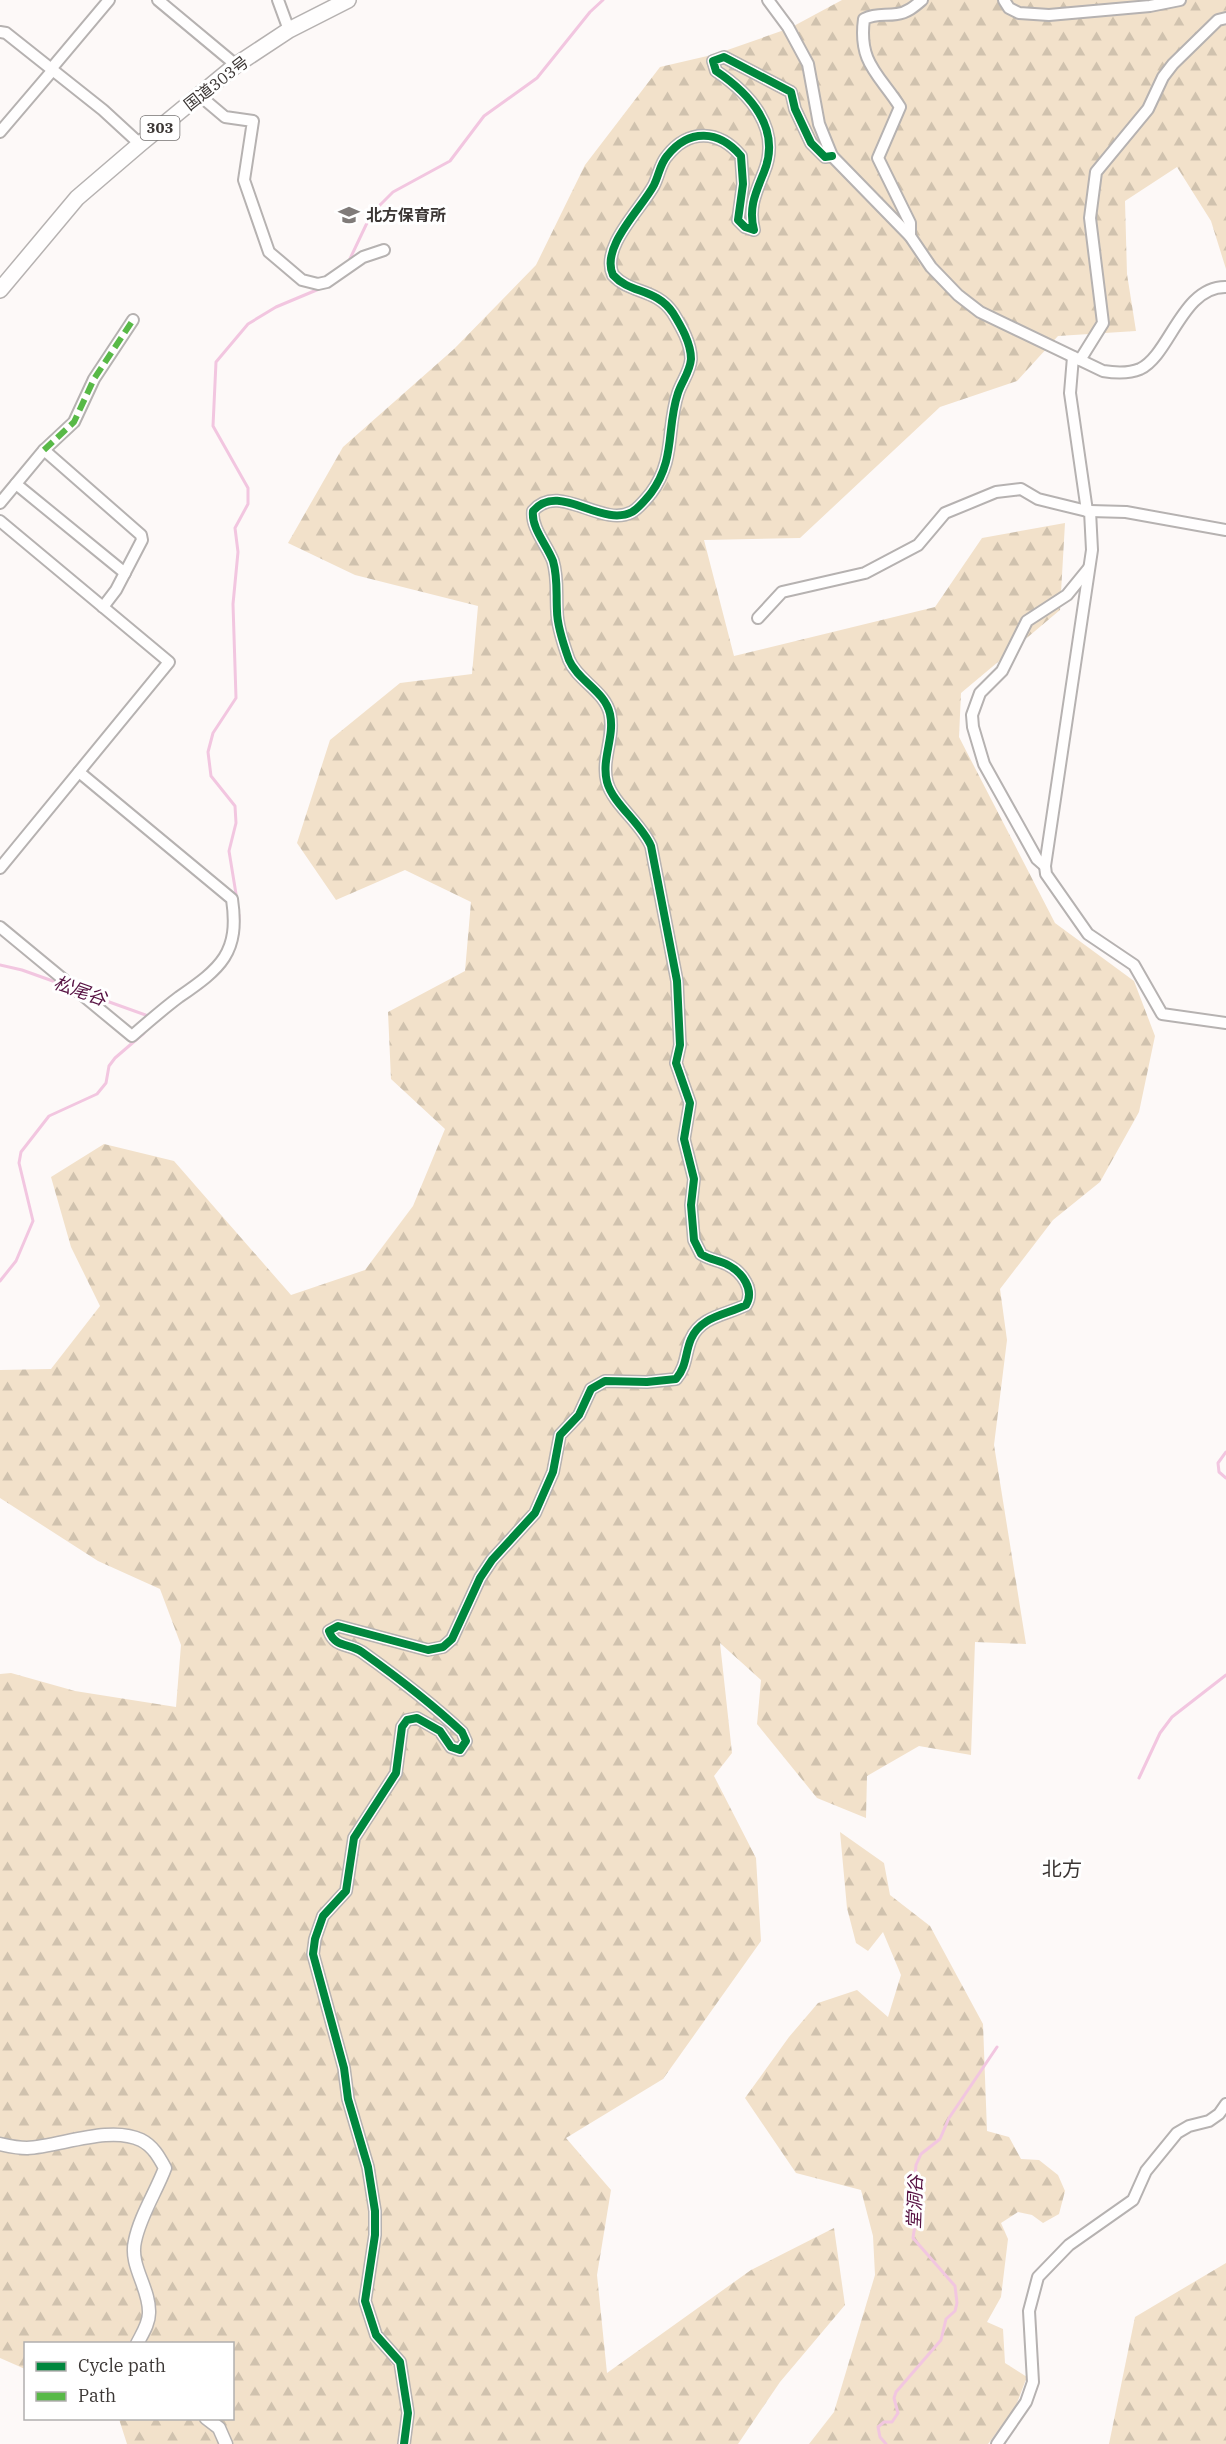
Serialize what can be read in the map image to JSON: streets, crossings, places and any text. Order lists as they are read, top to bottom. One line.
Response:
{"streets":{"highway":["国道303号","303"]},"districts":["北方"],"water":["松尾谷","堂洞谷"],"places":{"school or university":["北方保育所"]},"legend":["Cycle path","Path"]}
